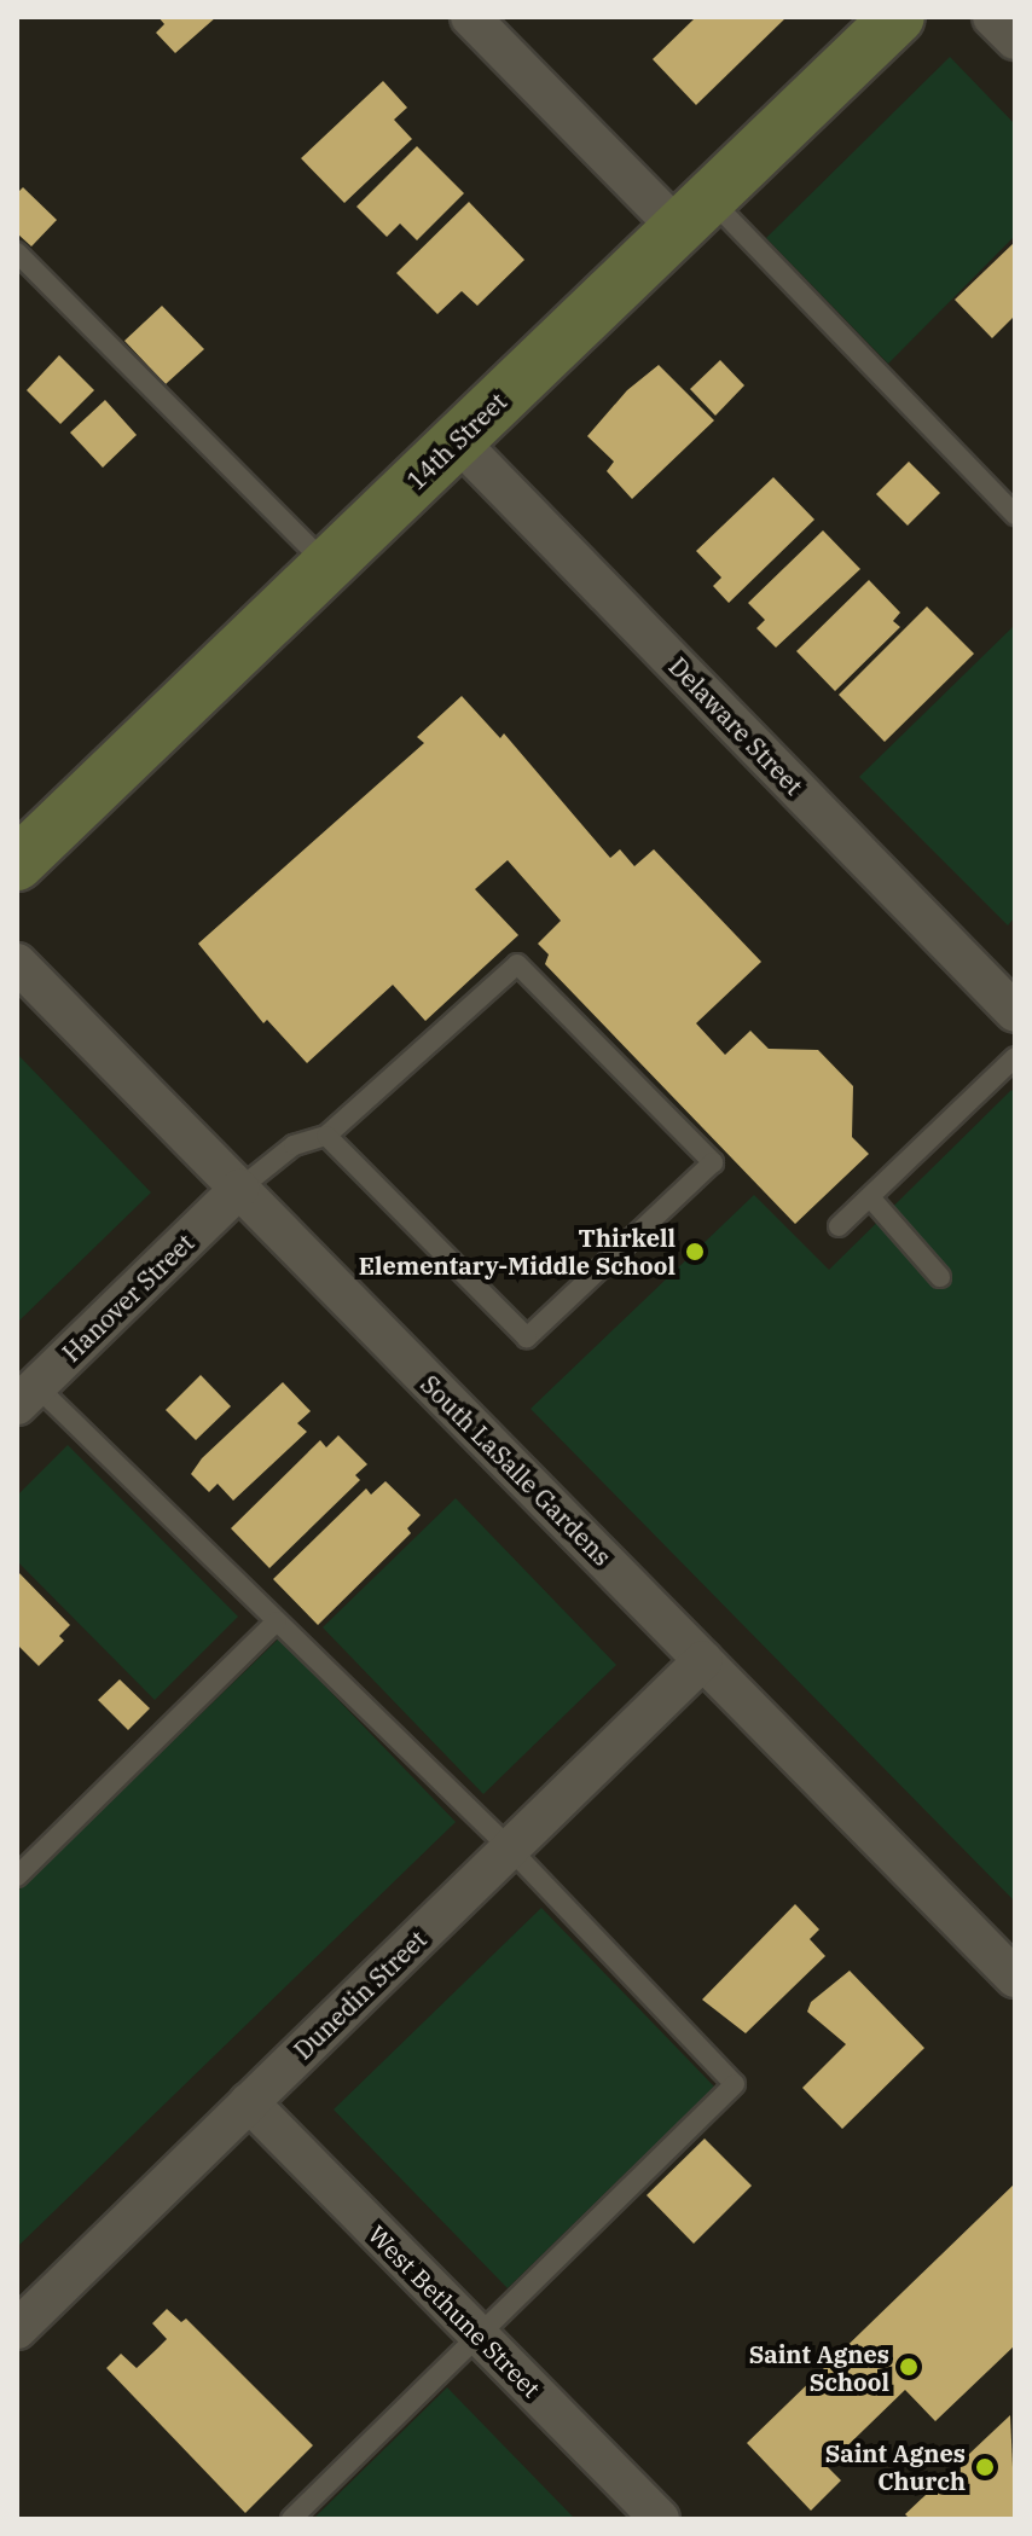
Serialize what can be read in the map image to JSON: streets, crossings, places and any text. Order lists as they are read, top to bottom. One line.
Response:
{"streets":{"street":["14th Street","Delaware Street","Hanover Street","South LaSalle Gardens","Dunedin Street","West Bethune Street"]},"crossings":[["14th Street","Delaware Street"],["Hanover Street","South LaSalle Gardens"],["South LaSalle Gardens","Dunedin Street"],["Dunedin Street","West Bethune Street"]],"places":["Thirkell Elementary-Middle School","Saint Agnes School","Saint Agnes Church"]}
